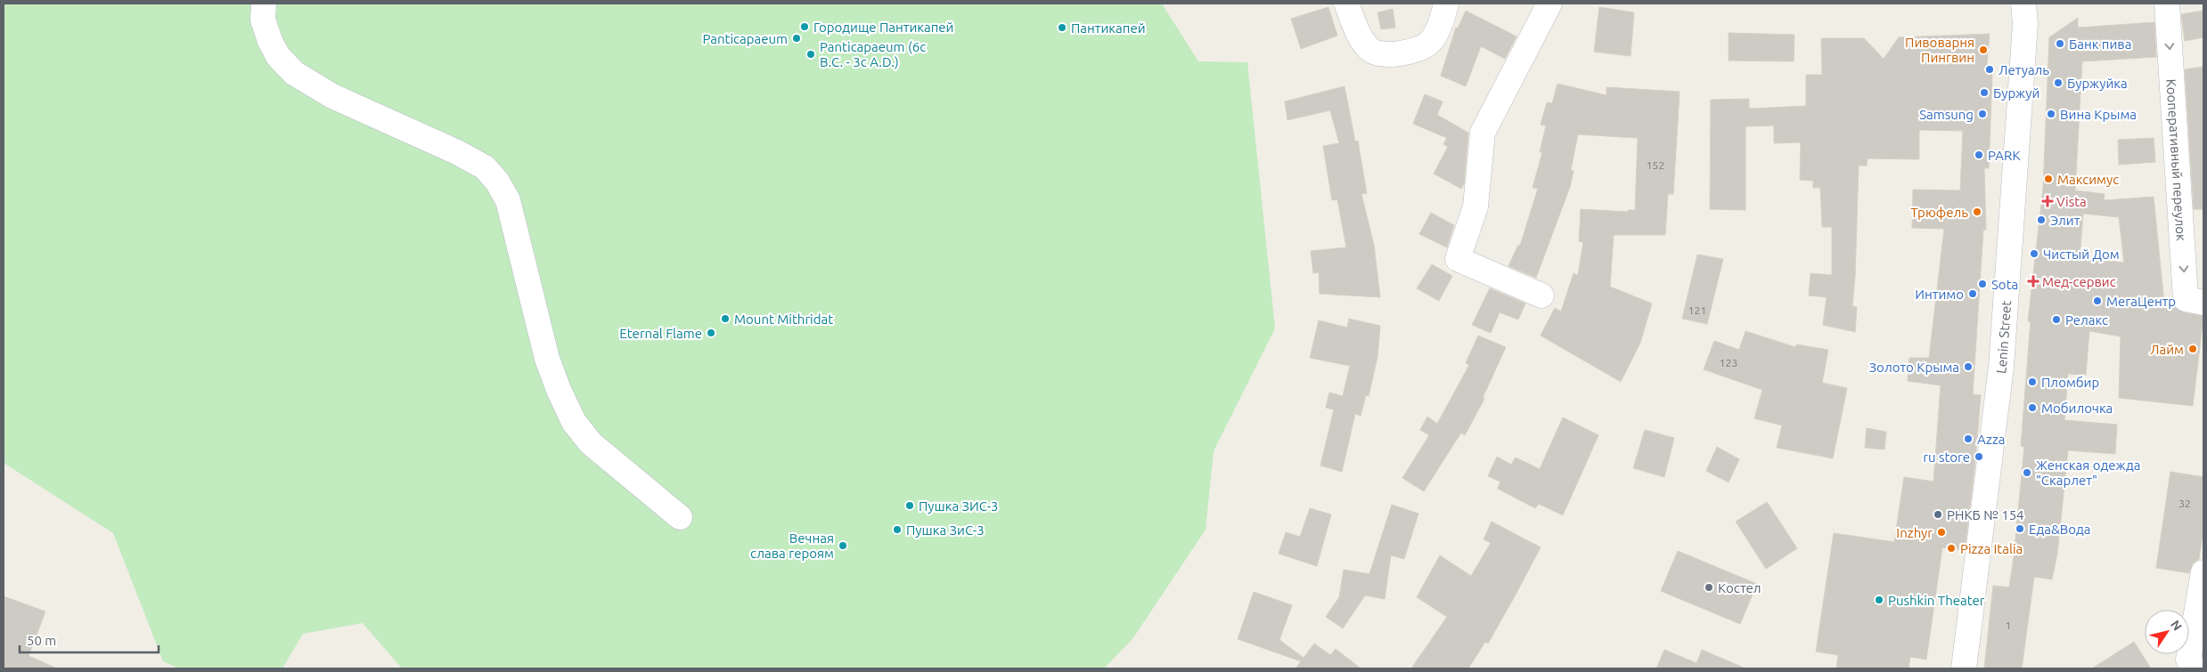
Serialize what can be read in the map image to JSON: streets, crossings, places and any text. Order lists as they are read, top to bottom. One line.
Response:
{"streets":{"street":["Кооперативный переулок","Lenin Street"]},"one_way":["Кооперативный переулок"],"places":{"other":["Городище Пантикапей","Пантикапей","Panticapaeum","Банк пива","Пивоварня Пингвин","Panticapaeum (6c B.C. - 3c A.D.)","Летуаль","Буржуйка","Буржуй","Samsung","Вина Крыма","PARK","Максимус","Трюфель","Элит","Чистый Дом","Sota","Интимо","МегаЦентр","Mount Mithridat","Релакс","Eternal Flame","Лайм","Золото Крыма","Пломбир","Мобилочка","Azza","ru store","Женская одежда \"Скарлет\"","Пушка ЗИС-3","РНКБ № 154","Еда&Вода","Пушка ЗиС-3","Inzhyr","Вечная слава героям","Pizza Italia","Костел","Pushkin Theater"],"health":["Vista","Мед-сервис"]},"house_numbers":["152","121","123","32","1"],"scale_bar":"50 m","north":"top right"}
